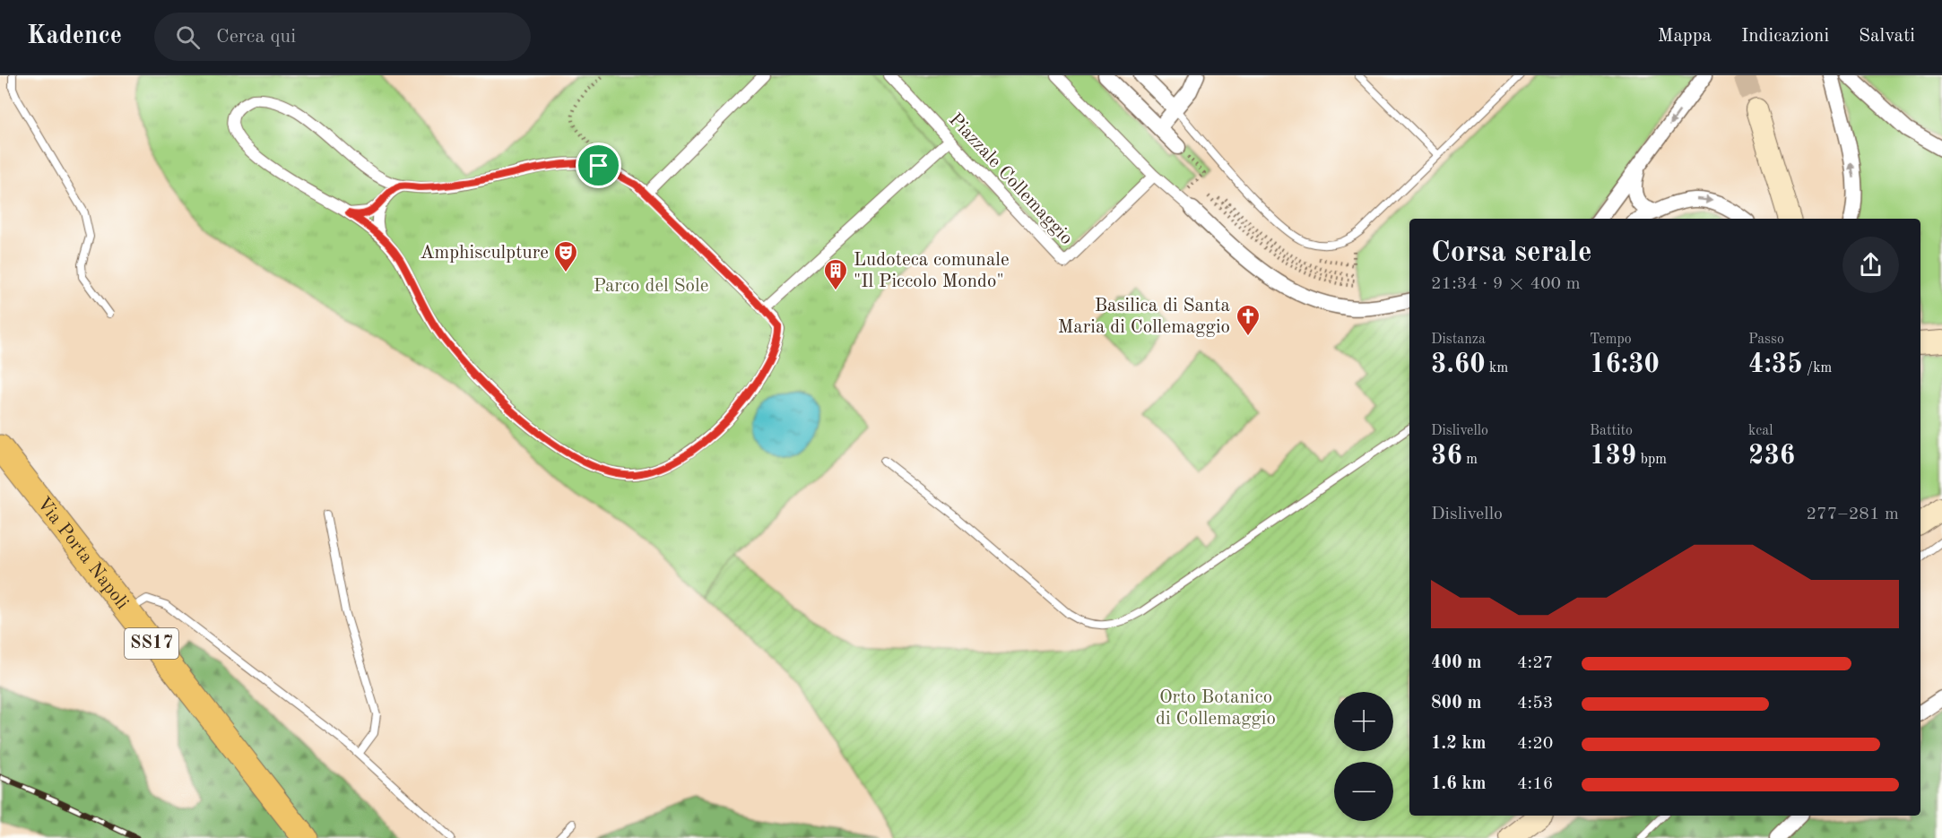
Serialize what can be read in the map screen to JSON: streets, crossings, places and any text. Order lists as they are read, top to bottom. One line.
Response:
{"streets":{"main road":["Via Porta Napoli","SS17"],"street":["Piazzale Collemaggio"]},"parks":["Parco del Sole","Orto Botanico di Collemaggio"],"places":{"theatre":["Amphisculpture"],"building":["Ludoteca comunale \"Il Piccolo Mondo\""],"church":["Basilica di Santa Maria di Collemaggio"]},"page":{"header":"Kadence","search":"Cerca qui","nav":["Mappa","Indicazioni","Salvati"],"heading":["Corsa serale","21:34 · 9 × 400 m"],"stats":[["Distanza","3.60 km"],["Tempo","16:30"],["Passo","4:35 /km"],["Dislivello","36 m"],["Battito","139 bpm"],["kcal","236"]],"chart":["Dislivello","277–281 m"],"list":[{"name":"400 m","note":"4:27"},{"name":"800 m","note":"4:53"},{"name":"1.2 km","note":"4:20"},{"name":"1.6 km","note":"4:16"}],"map_buttons":["+","−"]}}
